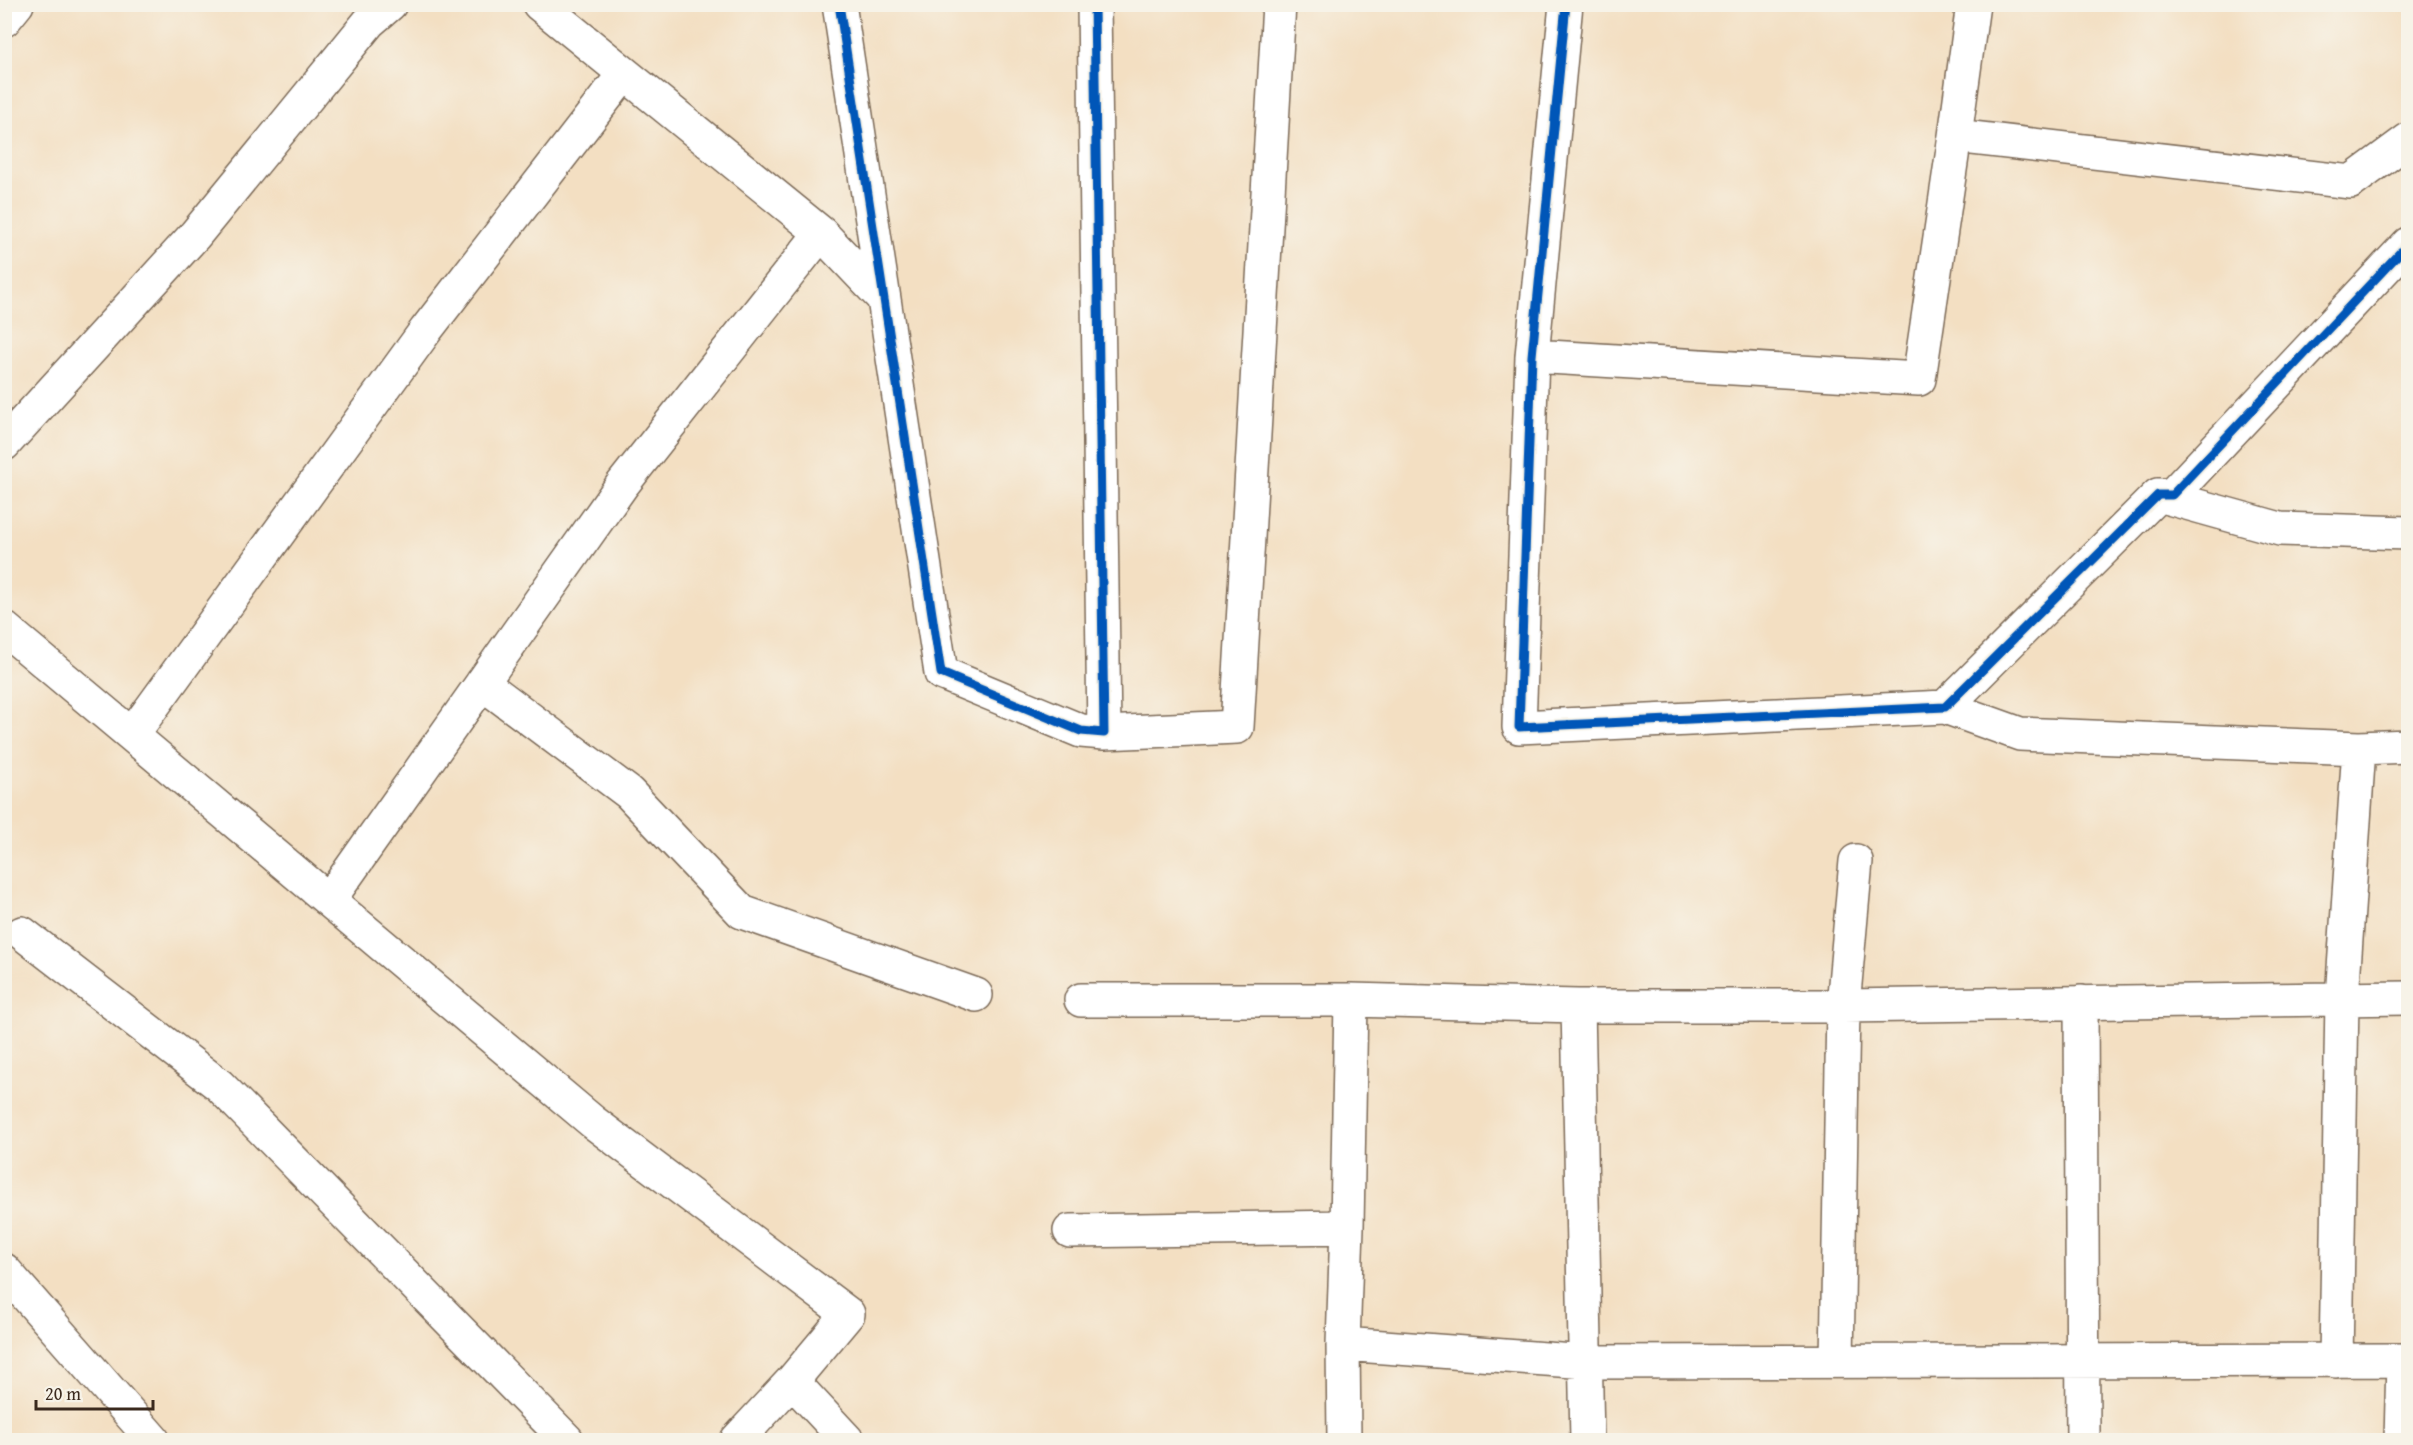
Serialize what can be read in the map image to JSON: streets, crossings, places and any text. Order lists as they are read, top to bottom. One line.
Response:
{"scale_bar":"20 m"}
